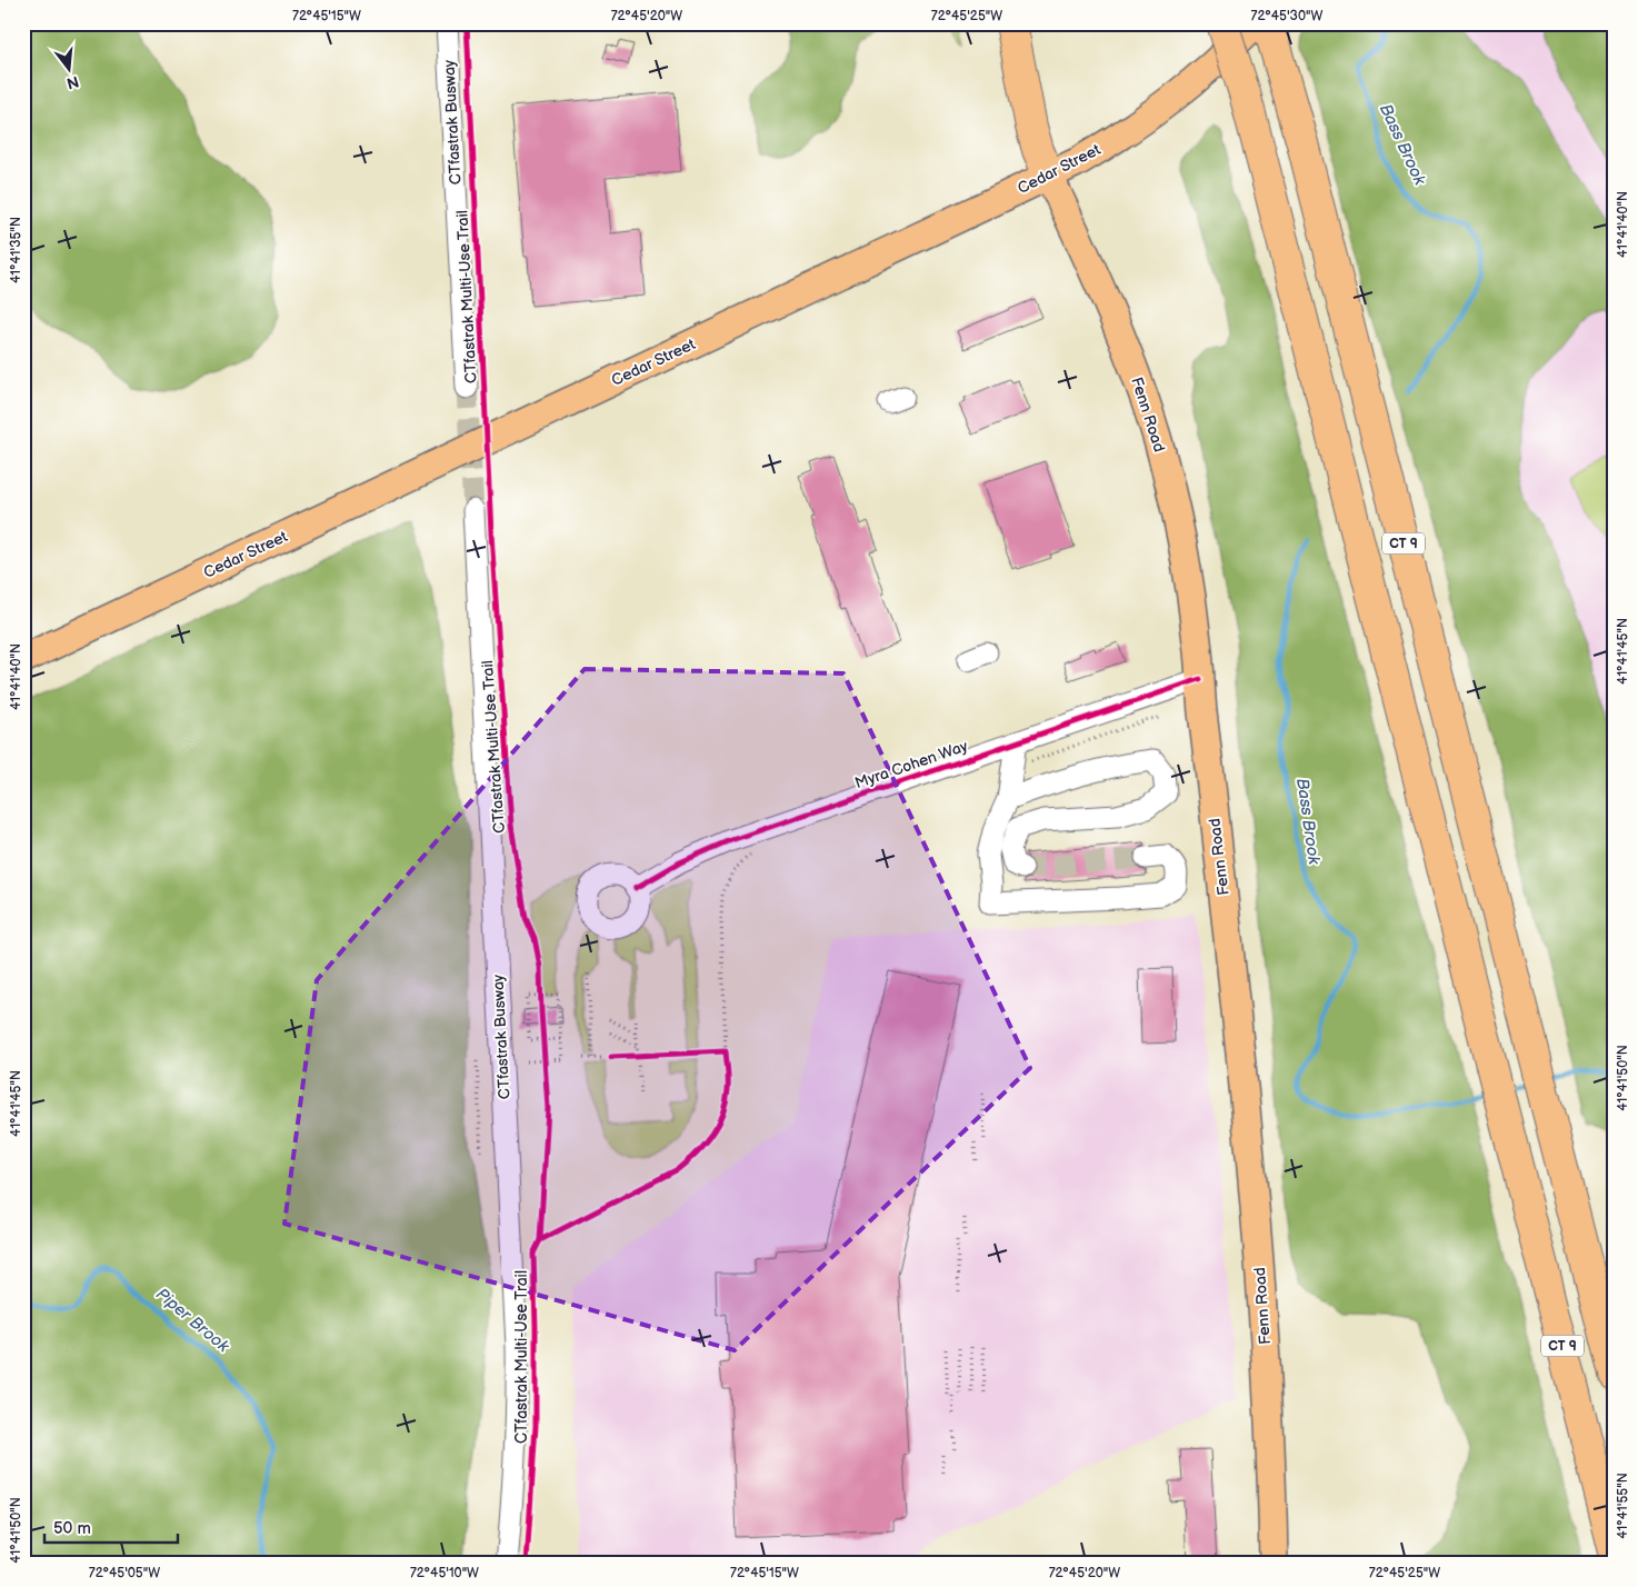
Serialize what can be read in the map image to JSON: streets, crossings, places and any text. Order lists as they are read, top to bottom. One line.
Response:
{"streets":{"highway":["CT 9"],"main road":["Cedar Street","Fenn Road"],"street":["CTfastrak Busway","Myra Cohen Way"],"cycle path":["CTfastrak Multi-Use Trail"]},"crossings":[["Cedar Street","Fenn Road"],["Fenn Road","Myra Cohen Way"]],"water":["Bass Brook","Piper Brook"],"scale_bar":"50 m","north":"bottom","coordinates":["72°45'15\"W","72°45'20\"W","72°45'25\"W","72°45'30\"W","41°41'40\"N","41°41'35\"N","41°41'45\"N","41°41'50\"N","41°41'55\"N","72°45'05\"W","72°45'10\"W"]}
